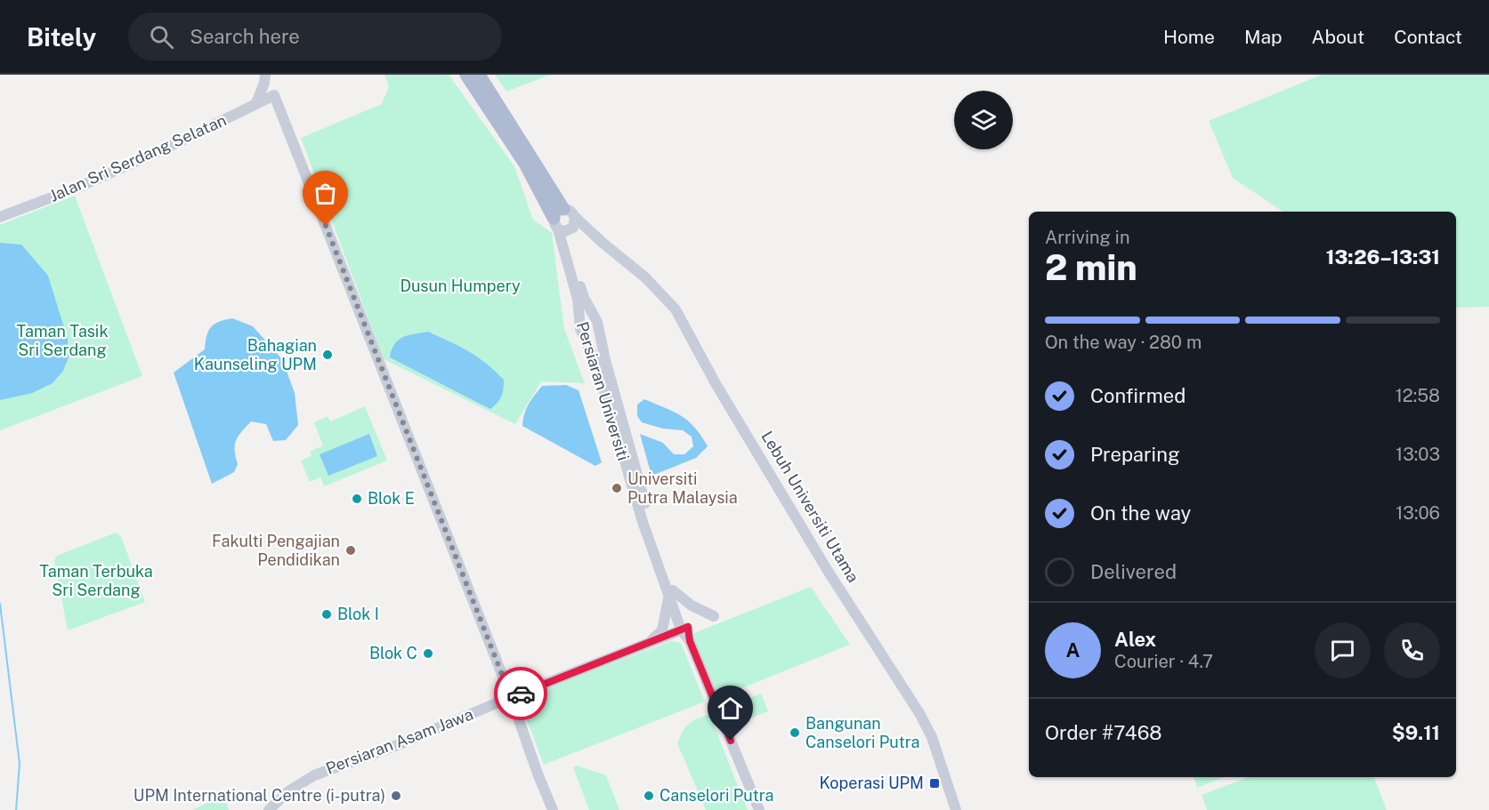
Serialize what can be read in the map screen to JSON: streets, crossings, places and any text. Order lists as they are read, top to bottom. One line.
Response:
{"streets":{"street":["Jalan Sri Serdang Selatan","Persiaran Universiti","Lebuh Universiti Utama","Persiaran Asam Jawa"]},"crossings":[["Persiaran Universiti","Lebuh Universiti Utama"],["Persiaran Universiti","Persiaran Asam Jawa"]],"parks":["Dusun Humpery","Taman Tasik Sri Serdang","Taman Terbuka Sri Serdang"],"places":{"other":["Bahagian Kaunseling UPM","Universiti Putra Malaysia","Blok E","Fakulti Pengajian Pendidikan","Blok I","Blok C","Bangunan Canselori Putra","UPM International Centre (i-putra)","Canselori Putra"],"transit":["Koperasi UPM"]},"page":{"header":"Bitely","search":"Search here","nav":["Home","Map","About","Contact"],"heading":["2 min","Arriving in","13:26–13:31"],"panel":["Alex","Courier · 4.7","Order #7468","$9.11"],"bar":"On the way · 280 m","list":[["Confirmed","12:58"],["Preparing","13:03"],["On the way","13:06"],"Delivered"],"round":"A"}}
